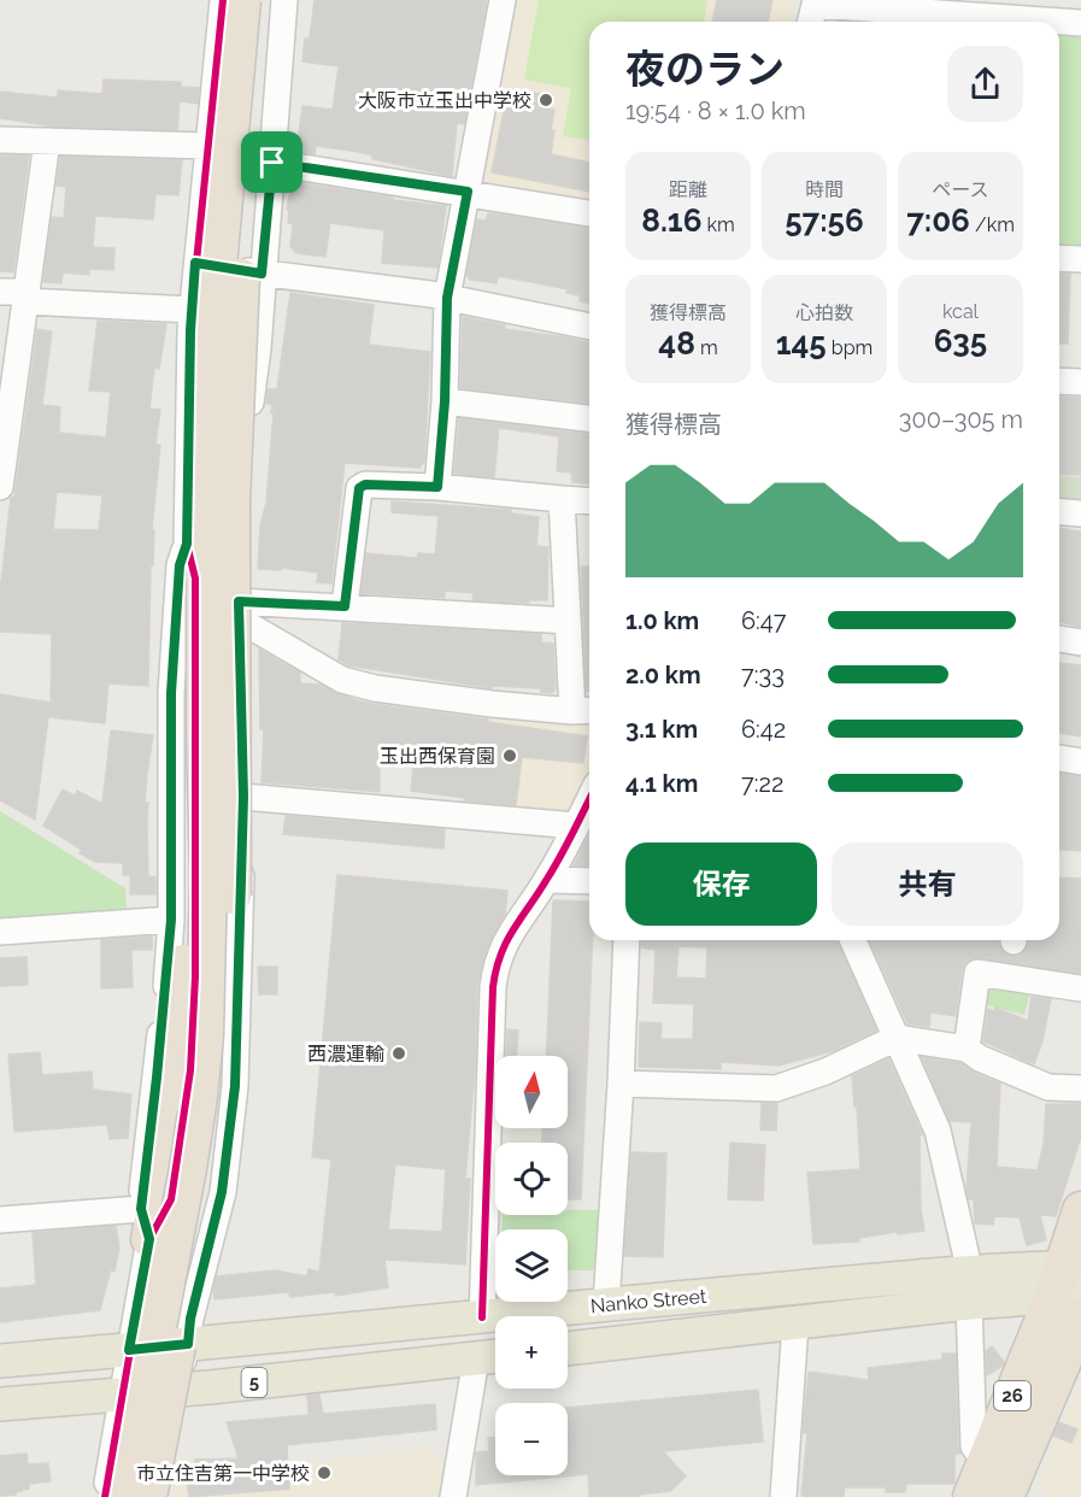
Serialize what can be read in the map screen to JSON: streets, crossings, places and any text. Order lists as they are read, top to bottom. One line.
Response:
{"streets":{"highway":["26"],"main road":["Nanko Street","5"]},"crossings":[["Nanko Street","26"]],"places":["大阪市立玉出中学校","玉出西保育園","西濃運輸","市立住吉第一中学校"],"north":"top","page":{"heading":["夜のラン","19:54 · 8 × 1.0 km"],"stats":[["距離","8.16 km"],["時間","57:56"],["ペース","7:06 /km"],["獲得標高","48 m"],["心拍数","145 bpm"],["kcal","635"]],"chart":["獲得標高","300–305 m"],"list":[{"name":"1.0 km","note":"6:47"},{"name":"2.0 km","note":"7:33"},{"name":"3.1 km","note":"6:42"},{"name":"4.1 km","note":"7:22"}],"buttons":["保存","共有"],"map_buttons":["+","−"]}}
